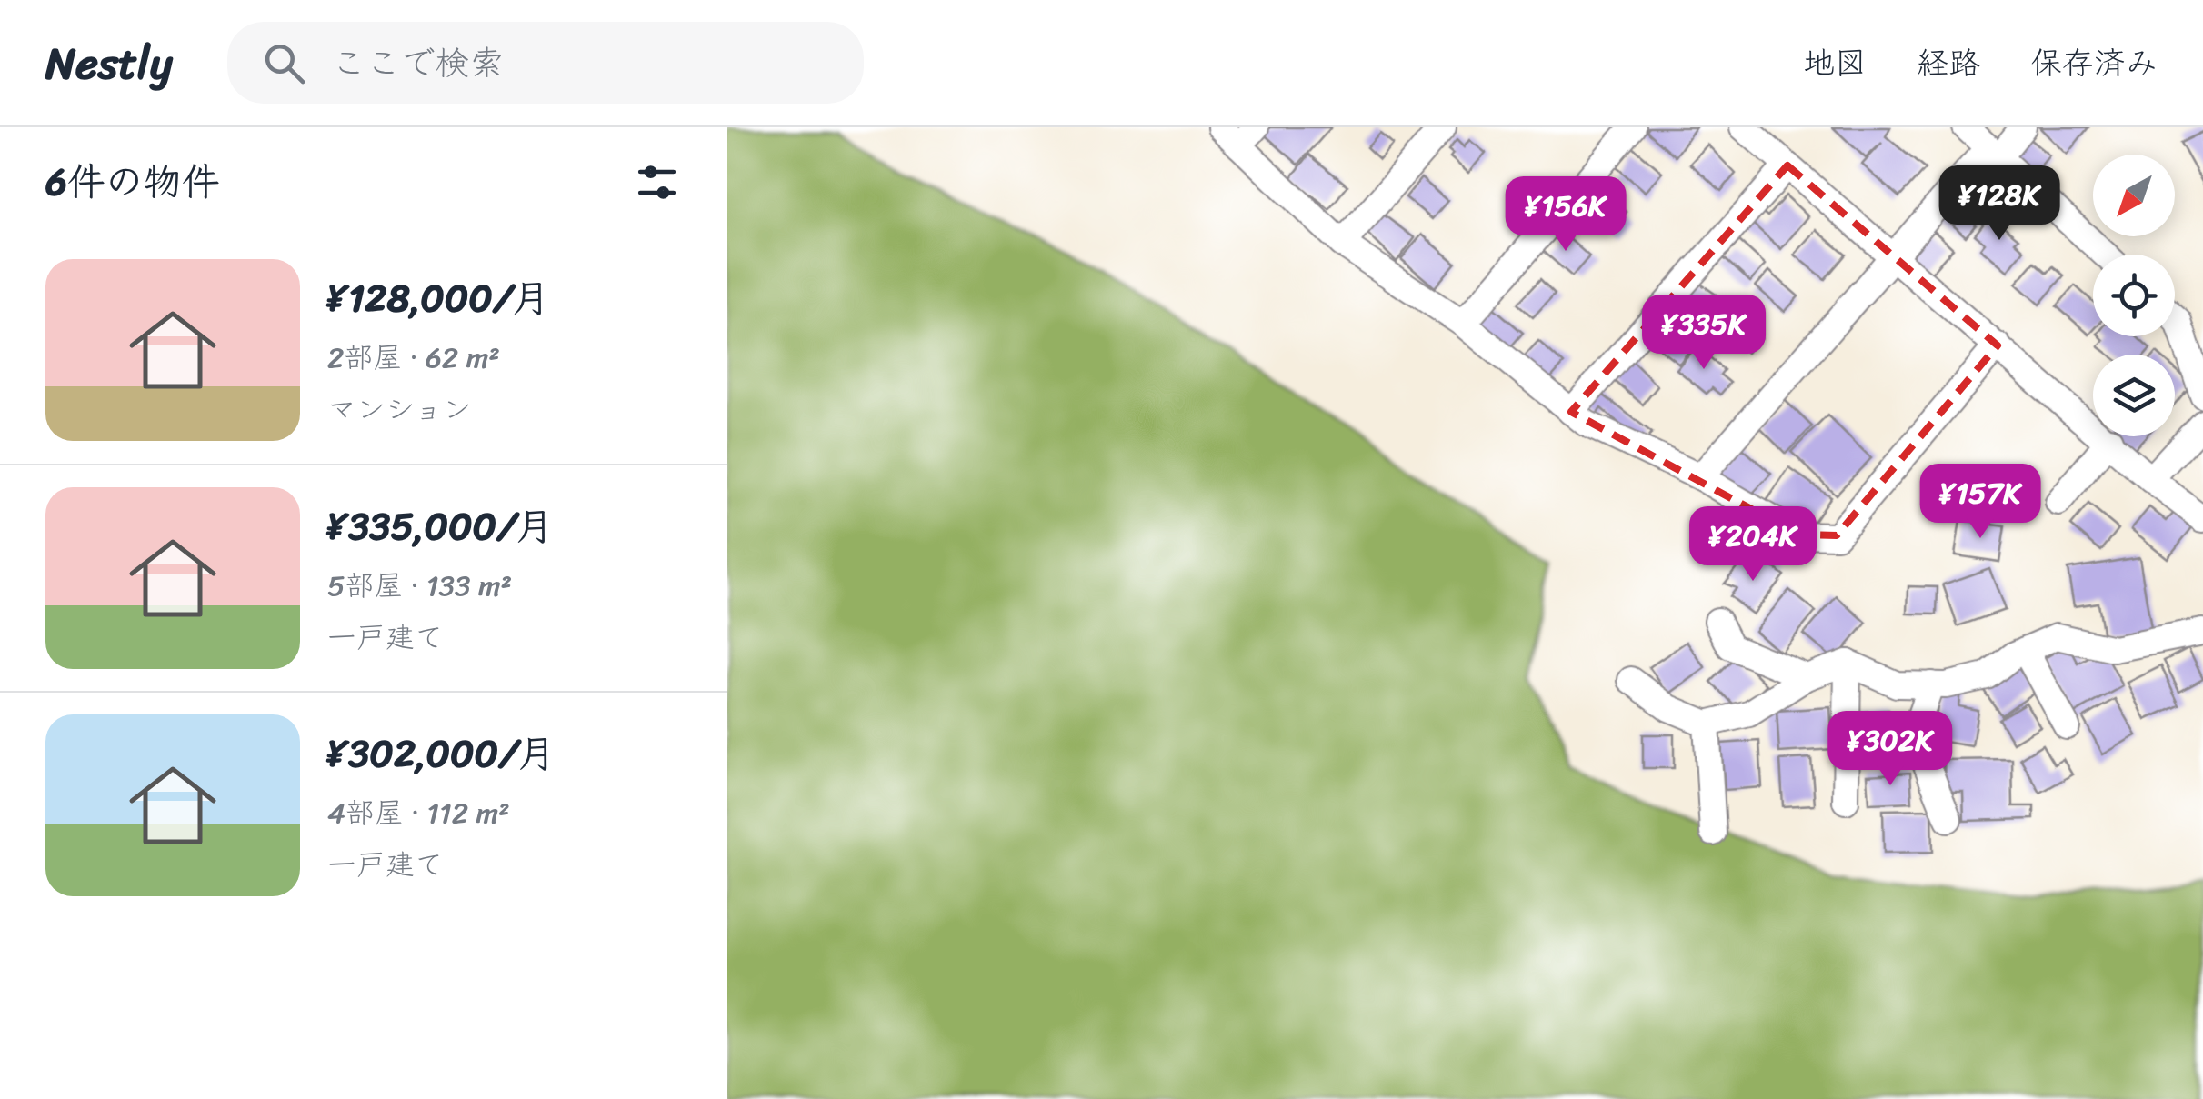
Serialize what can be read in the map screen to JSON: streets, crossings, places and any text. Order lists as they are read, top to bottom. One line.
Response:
{"north":"bottom left","page":{"header":"Nestly","search":"ここで検索","nav":["地図","経路","保存済み"],"heading":"6件の物件","price":["¥128K","¥156K","¥335K","¥157K","¥204K","¥302K"],"list":[{"name":"¥128,000/月","note":"2部屋 · 62 m² · マンション"},{"name":"¥335,000/月","note":"5部屋 · 133 m² · 一戸建て"},{"name":"¥302,000/月","note":"4部屋 · 112 m² · 一戸建て"}]}}
